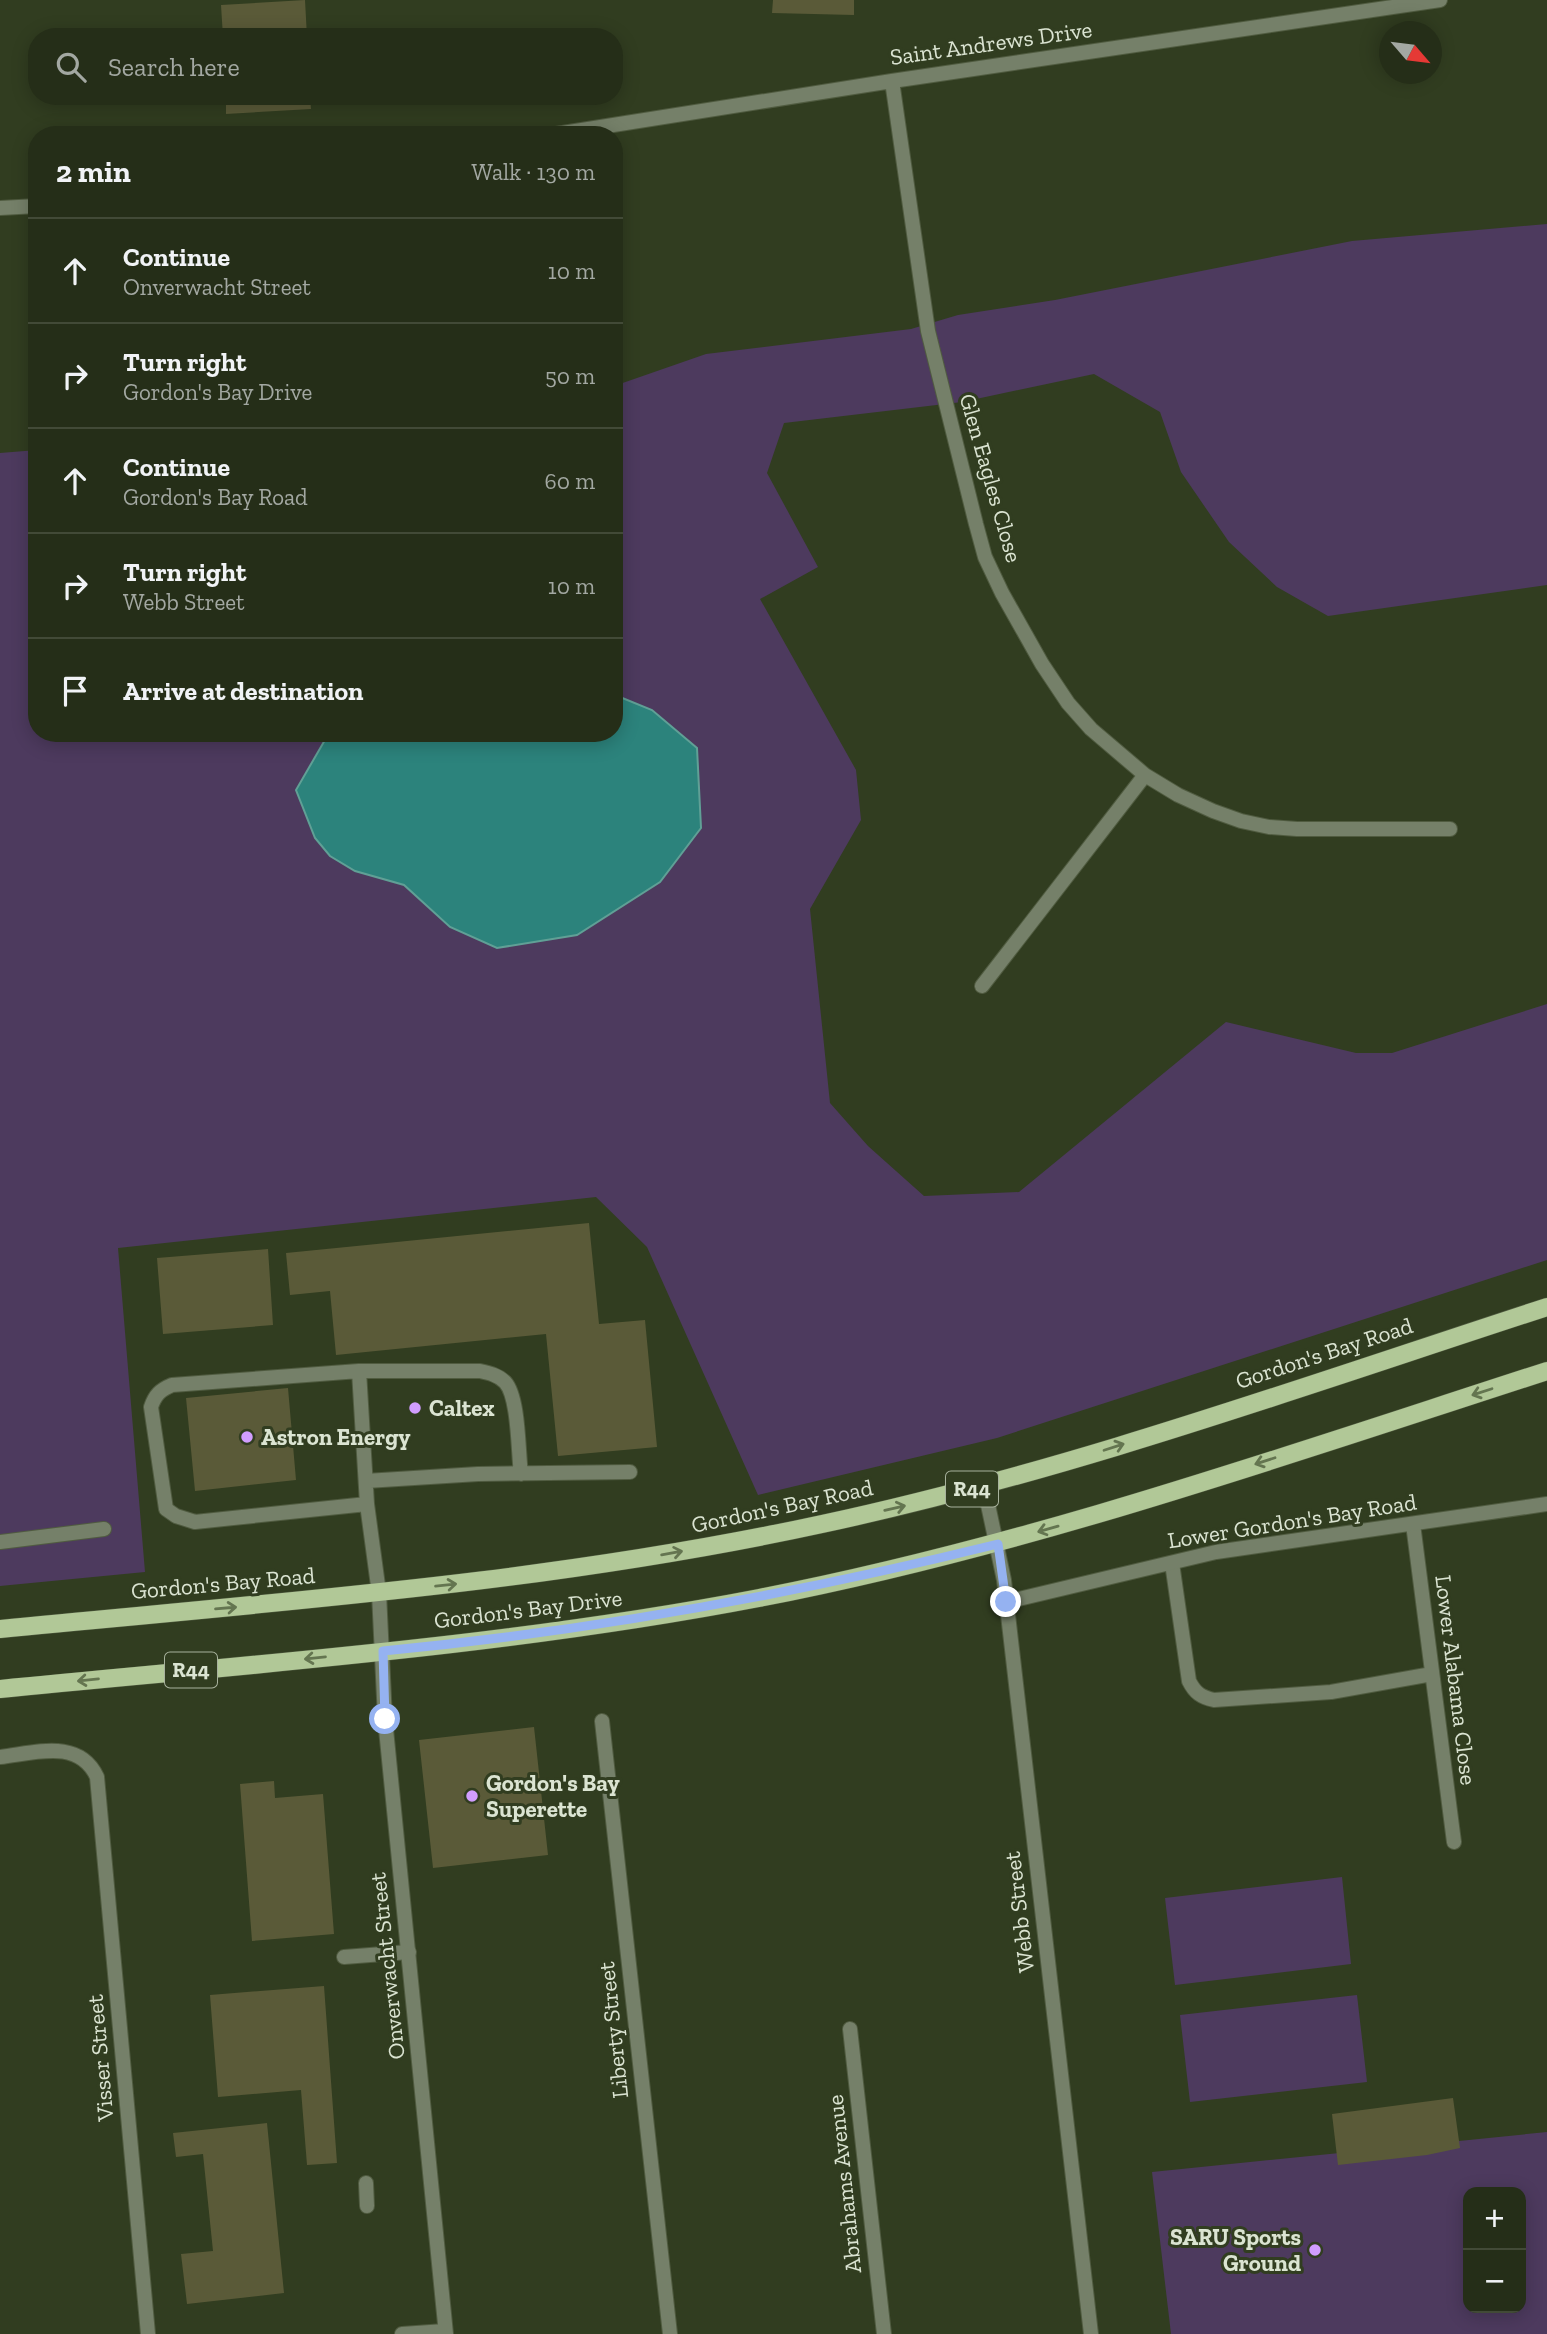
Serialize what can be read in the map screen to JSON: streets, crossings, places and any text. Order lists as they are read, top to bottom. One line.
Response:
{"streets":{"main road":["Gordon's Bay Road","R44","Gordon's Bay Drive"],"street":["Saint Andrews Drive","Glen Eagles Close","Lower Gordon's Bay Road","Lower Alabama Close","Webb Street","Onverwacht Street","Liberty Street","Visser Street","Abrahams Avenue"]},"crossings":[["Saint Andrews Drive","Glen Eagles Close"],["Gordon's Bay Road","Webb Street"],["Gordon's Bay Road","Onverwacht Street"],["R44","Gordon's Bay Drive"],["R44","Webb Street"],["R44","Onverwacht Street"],["Lower Gordon's Bay Road","Lower Alabama Close"],["Lower Gordon's Bay Road","Webb Street"],["Gordon's Bay Drive","Webb Street"],["Gordon's Bay Drive","Onverwacht Street"]],"places":["Caltex","Astron Energy","Gordon's Bay Superette","SARU Sports Ground"],"north":"bottom right","page":{"search":"Search here","heading":["2 min","Walk · 130 m"],"list":[["Continue","Onverwacht Street","10 m"],["Turn right","Gordon's Bay Drive","50 m"],["Continue","Gordon's Bay Road","60 m"],["Turn right","Webb Street","10 m"],"Arrive at destination"],"map_buttons":["+","−"]}}
